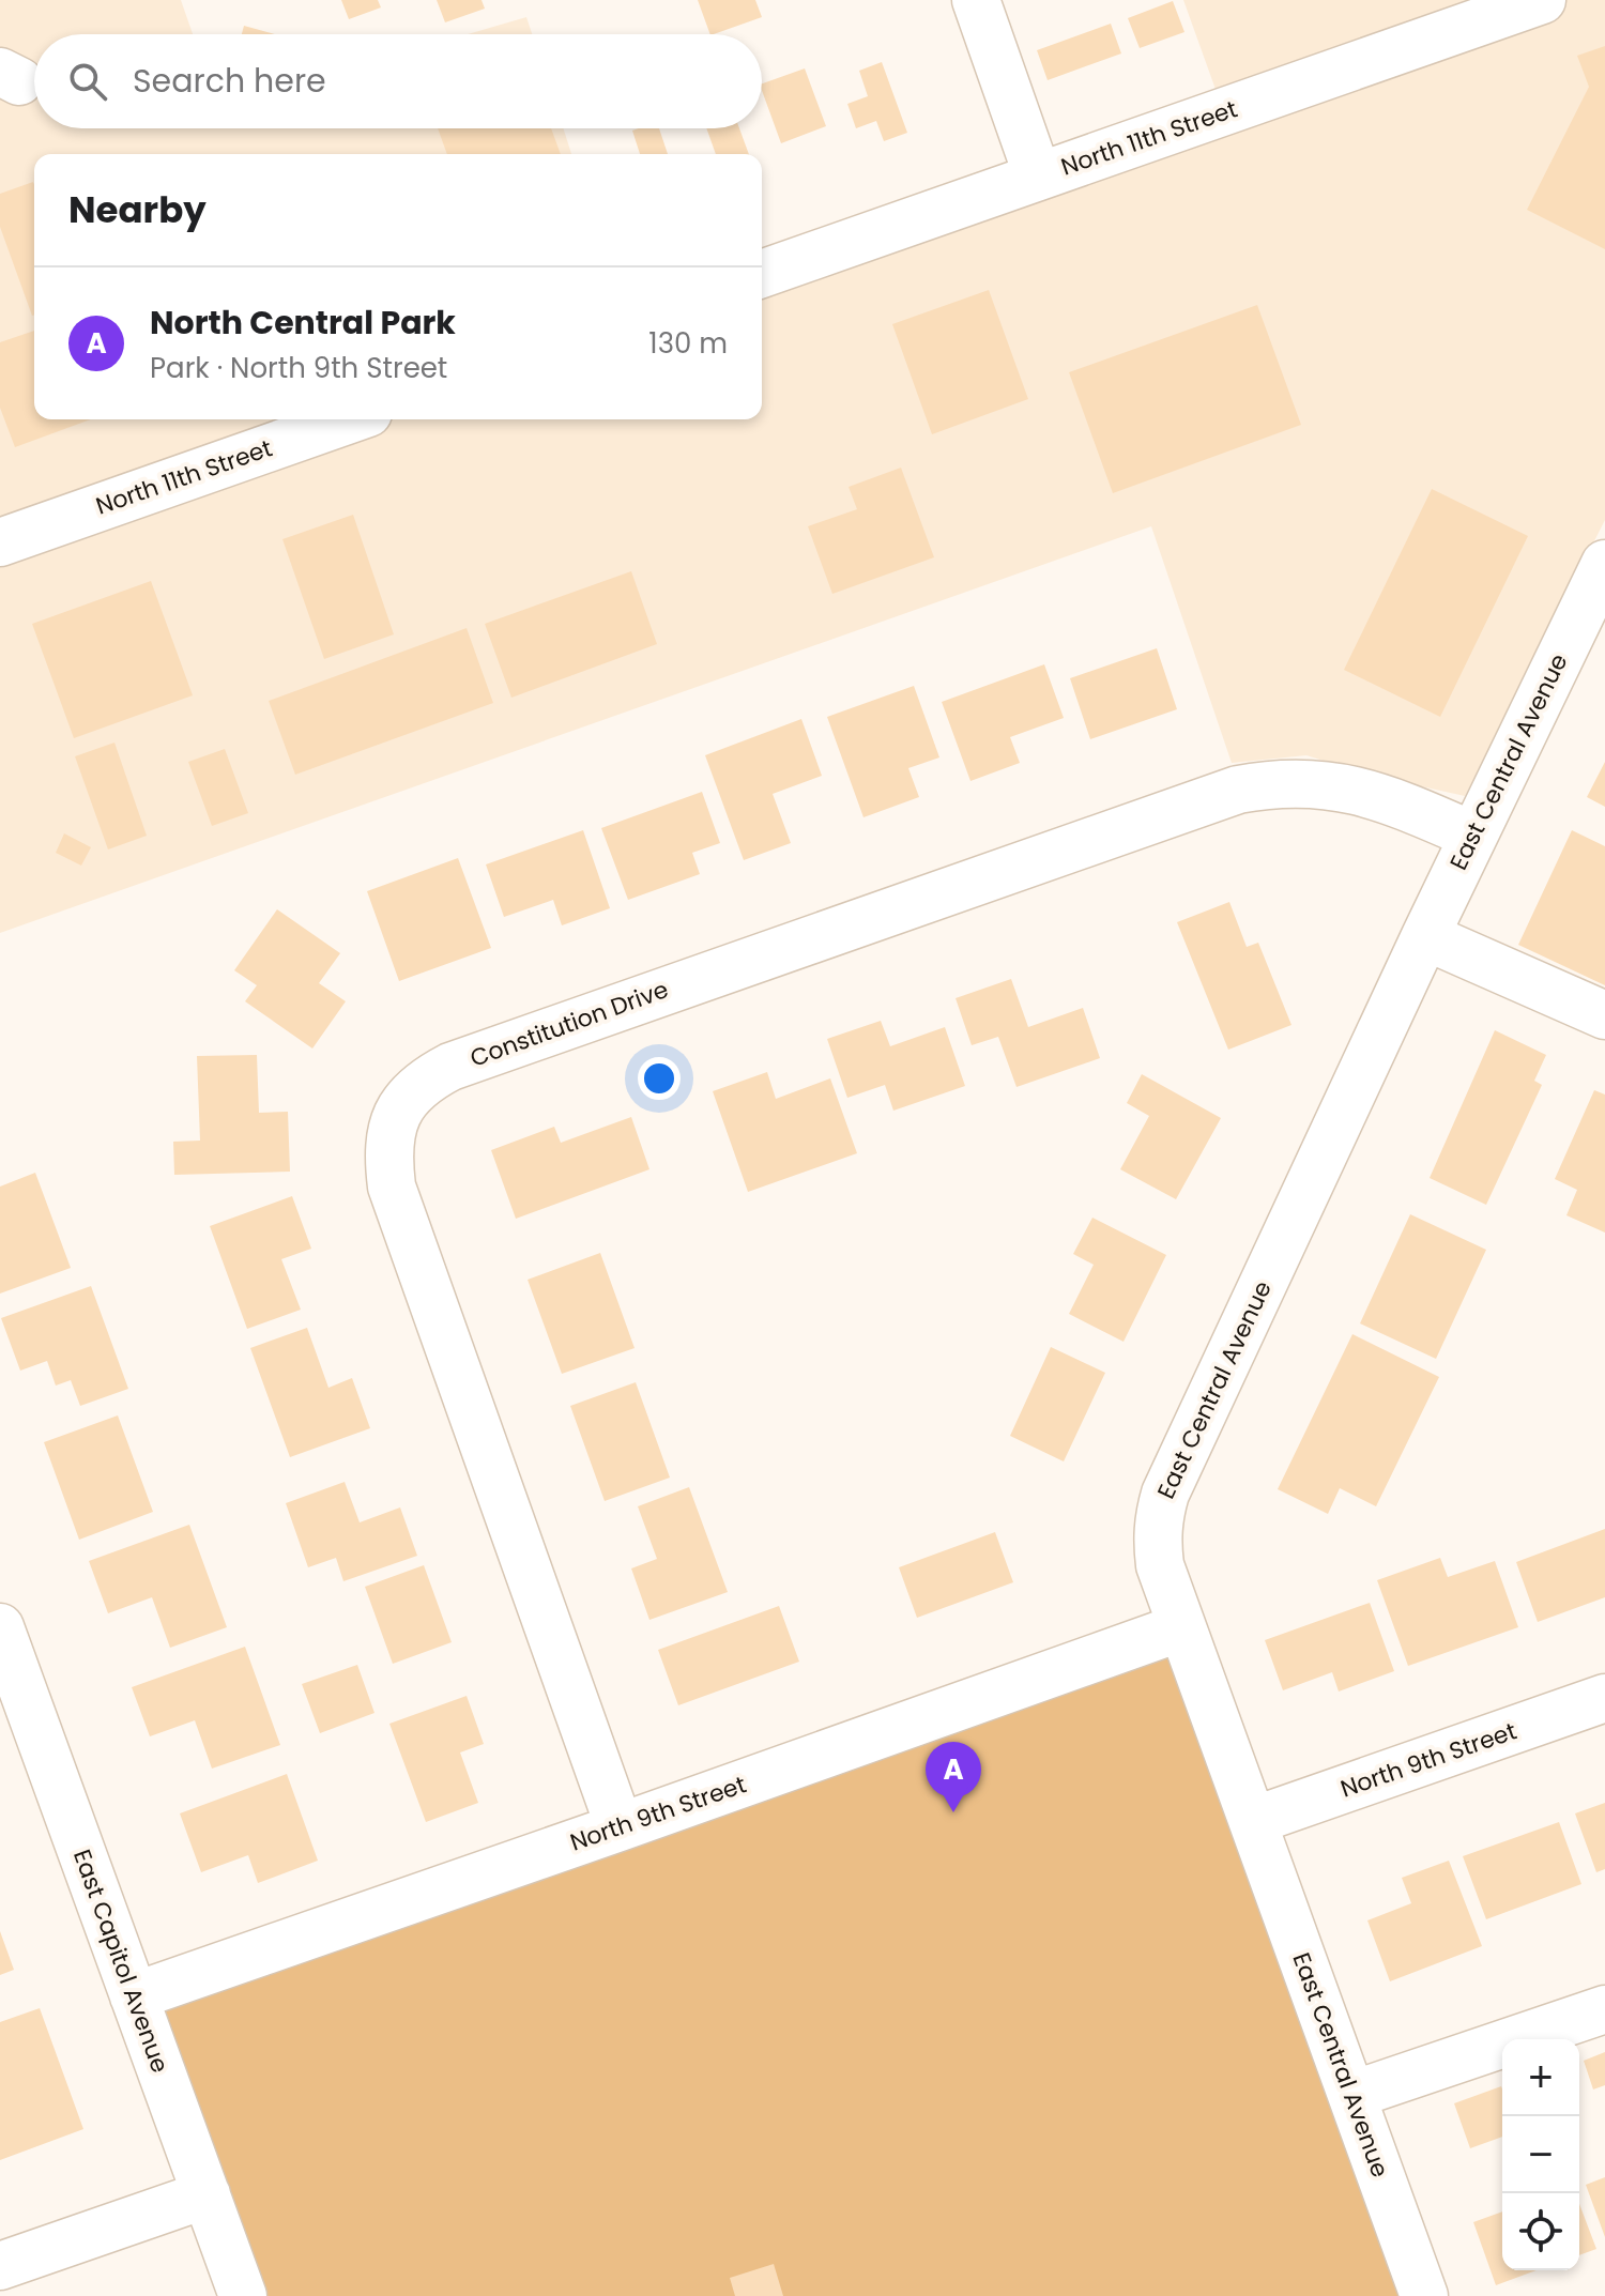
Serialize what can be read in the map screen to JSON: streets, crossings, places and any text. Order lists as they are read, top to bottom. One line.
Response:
{"streets":{"street":["North 11th Street","East Central Avenue","Constitution Drive","North 9th Street","East Capitol Avenue"]},"crossings":[["East Central Avenue","Constitution Drive"],["East Central Avenue","North 9th Street"],["Constitution Drive","North 9th Street"],["North 9th Street","East Capitol Avenue"]],"page":{"search":"Search here","heading":"Nearby","list":[{"mark":"A","name":"North Central Park","note":"Park · North 9th Street","value":"130 m"}],"pins":"A","map_buttons":["+","−"]}}
